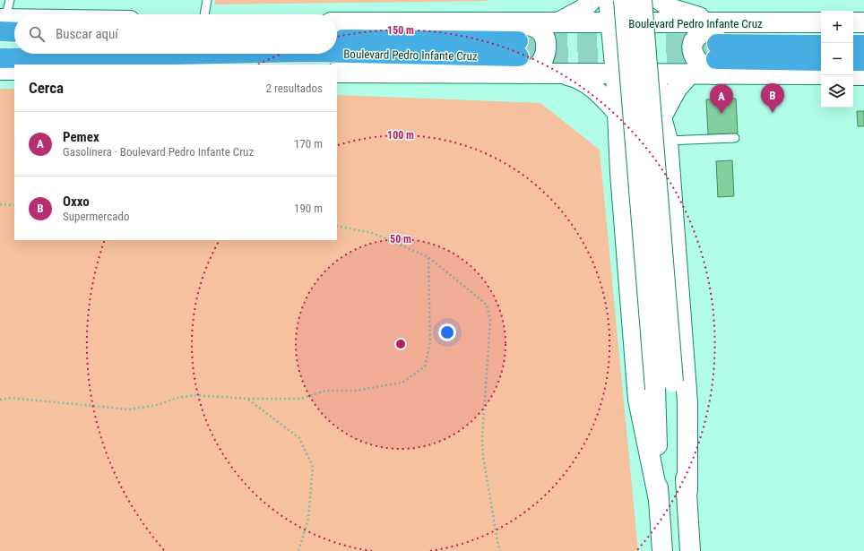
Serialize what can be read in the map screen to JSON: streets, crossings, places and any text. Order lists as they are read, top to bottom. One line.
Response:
{"streets":{"highway":["Boulevard Pedro Infante Cruz"]},"page":{"map_buttons":["+","−"],"search":"Buscar aquí","heading":["Cerca","2 resultados"],"pins":["B","A"],"list":[{"mark":"A","name":"Pemex","note":"Gasolinera · Boulevard Pedro Infante Cruz","value":"170 m"},{"mark":"B","name":"Oxxo","note":"Supermercado","value":"190 m"}]},"rings":["150 m","100 m","50 m"]}
